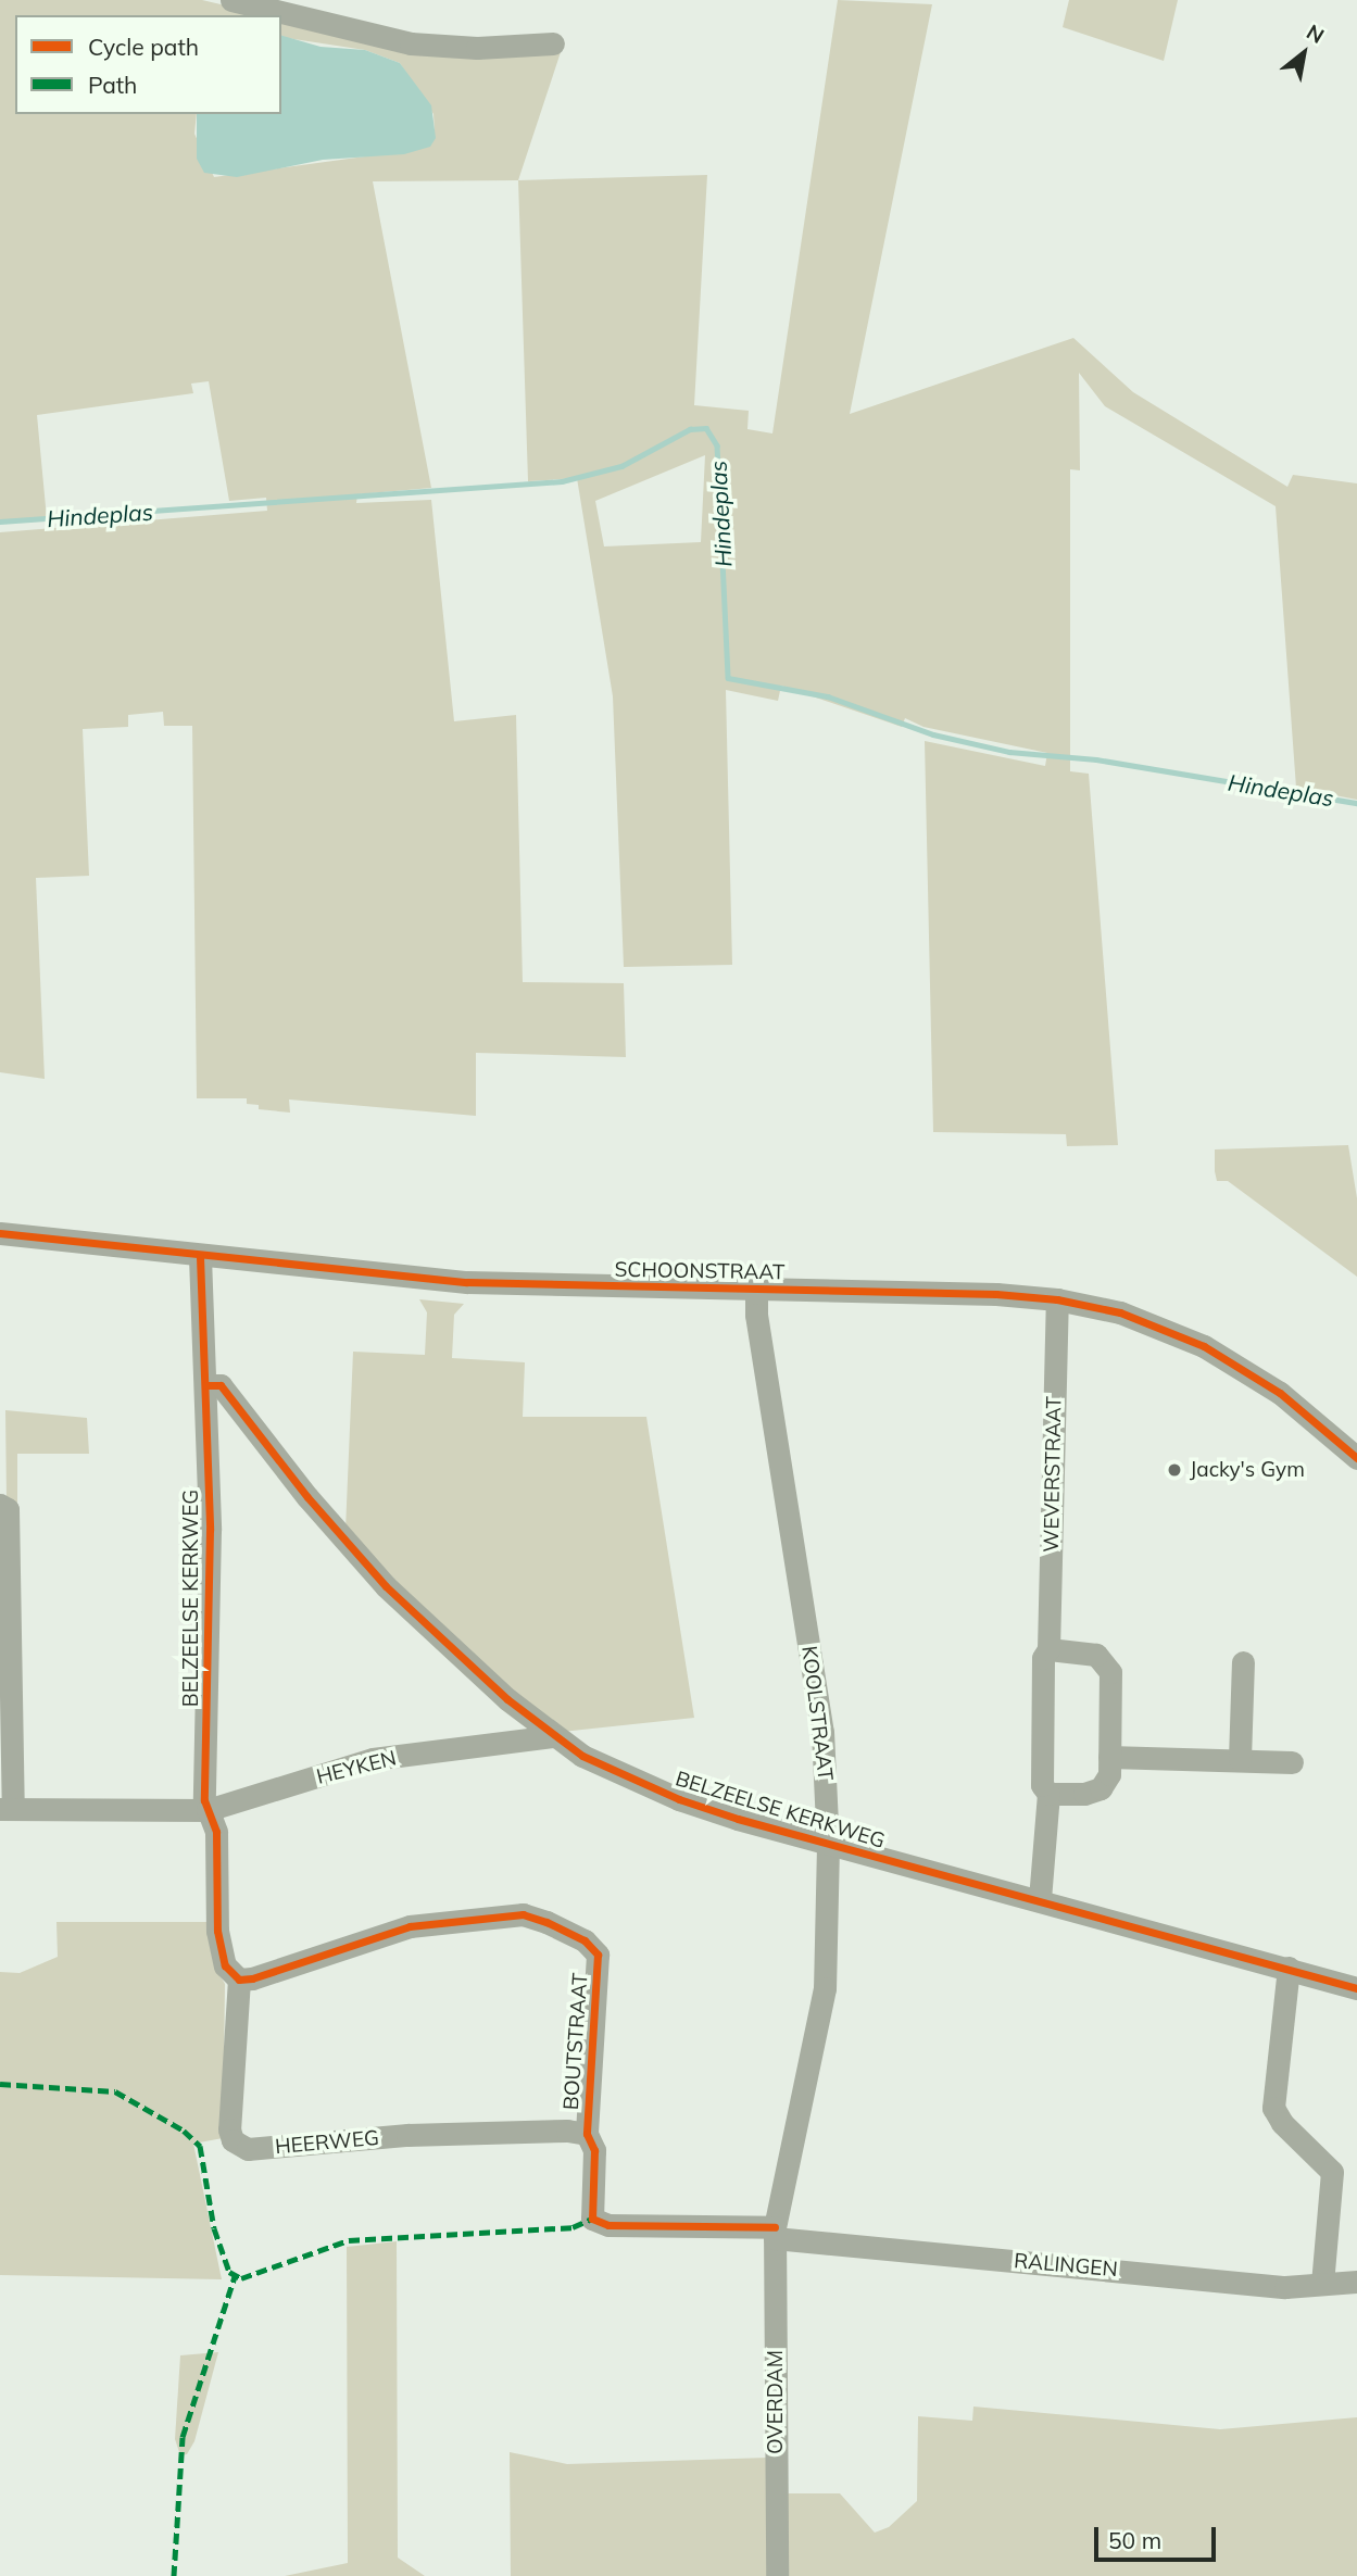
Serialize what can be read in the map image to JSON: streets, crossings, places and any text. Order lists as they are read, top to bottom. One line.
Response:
{"streets":{"street":["SCHOONSTRAAT","WEVERSTRAAT","BELZEELSE KERKWEG","KOOLSTRAAT","HEYKEN","BOUTSTRAAT","HEERWEG","RALINGEN","OVERDAM"]},"crossings":[["SCHOONSTRAAT","WEVERSTRAAT"],["SCHOONSTRAAT","BELZEELSE KERKWEG"],["SCHOONSTRAAT","KOOLSTRAAT"],["WEVERSTRAAT","BELZEELSE KERKWEG"],["BELZEELSE KERKWEG","KOOLSTRAAT"],["BELZEELSE KERKWEG","HEYKEN"],["BELZEELSE KERKWEG","BOUTSTRAAT"],["BELZEELSE KERKWEG","HEERWEG"],["KOOLSTRAAT","BOUTSTRAAT"],["KOOLSTRAAT","RALINGEN"],["KOOLSTRAAT","OVERDAM"],["BOUTSTRAAT","HEERWEG"],["BOUTSTRAAT","RALINGEN"],["BOUTSTRAAT","OVERDAM"],["RALINGEN","OVERDAM"]],"water":["Hindeplas"],"places":["Jacky's Gym"],"legend":["Cycle path","Path"],"scale_bar":"50 m","north":"top right"}
